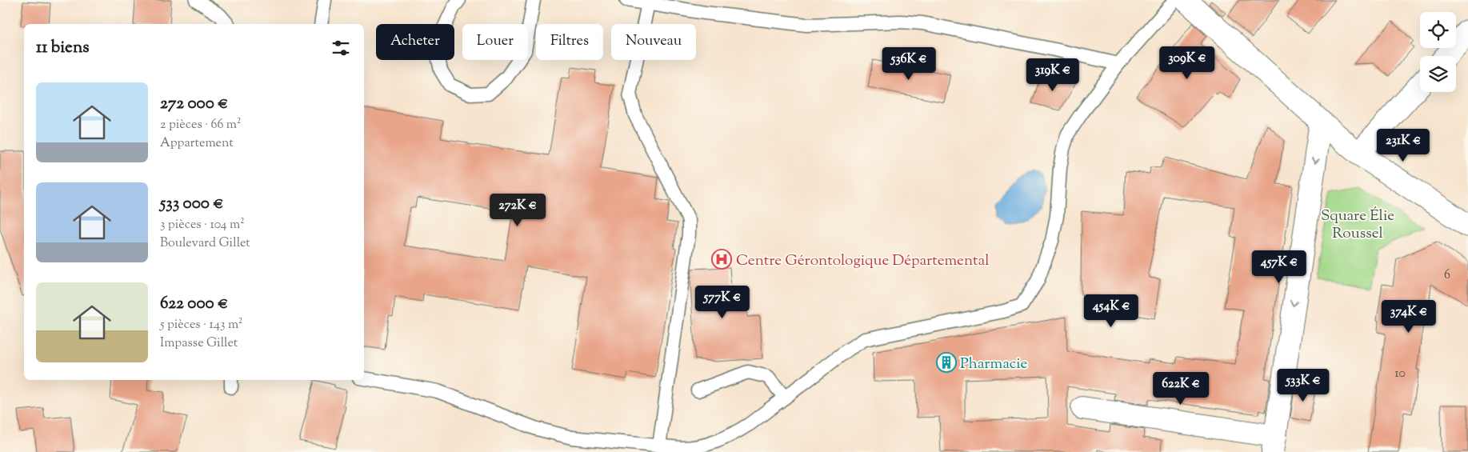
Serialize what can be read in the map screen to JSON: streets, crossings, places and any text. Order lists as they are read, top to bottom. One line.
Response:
{"parks":["Square Élie Roussel"],"places":{"hospital":["Centre Gérontologique Départemental"],"building":["Pharmacie"]},"house_numbers":["6","10"],"page":{"chip":["Acheter","Louer","Filtres","Nouveau"],"heading":"11 biens","price":["309K €","536K €","319K €","231K €","272K €","457K €","577K €","454K €","374K €","533K €","622K €"],"list":[{"name":"272 000 €","note":"2 pièces · 66 m² · Appartement"},{"name":"533 000 €","note":"3 pièces · 104 m² · Boulevard Gillet"},{"name":"622 000 €","note":"5 pièces · 143 m² · Impasse Gillet"}]}}
